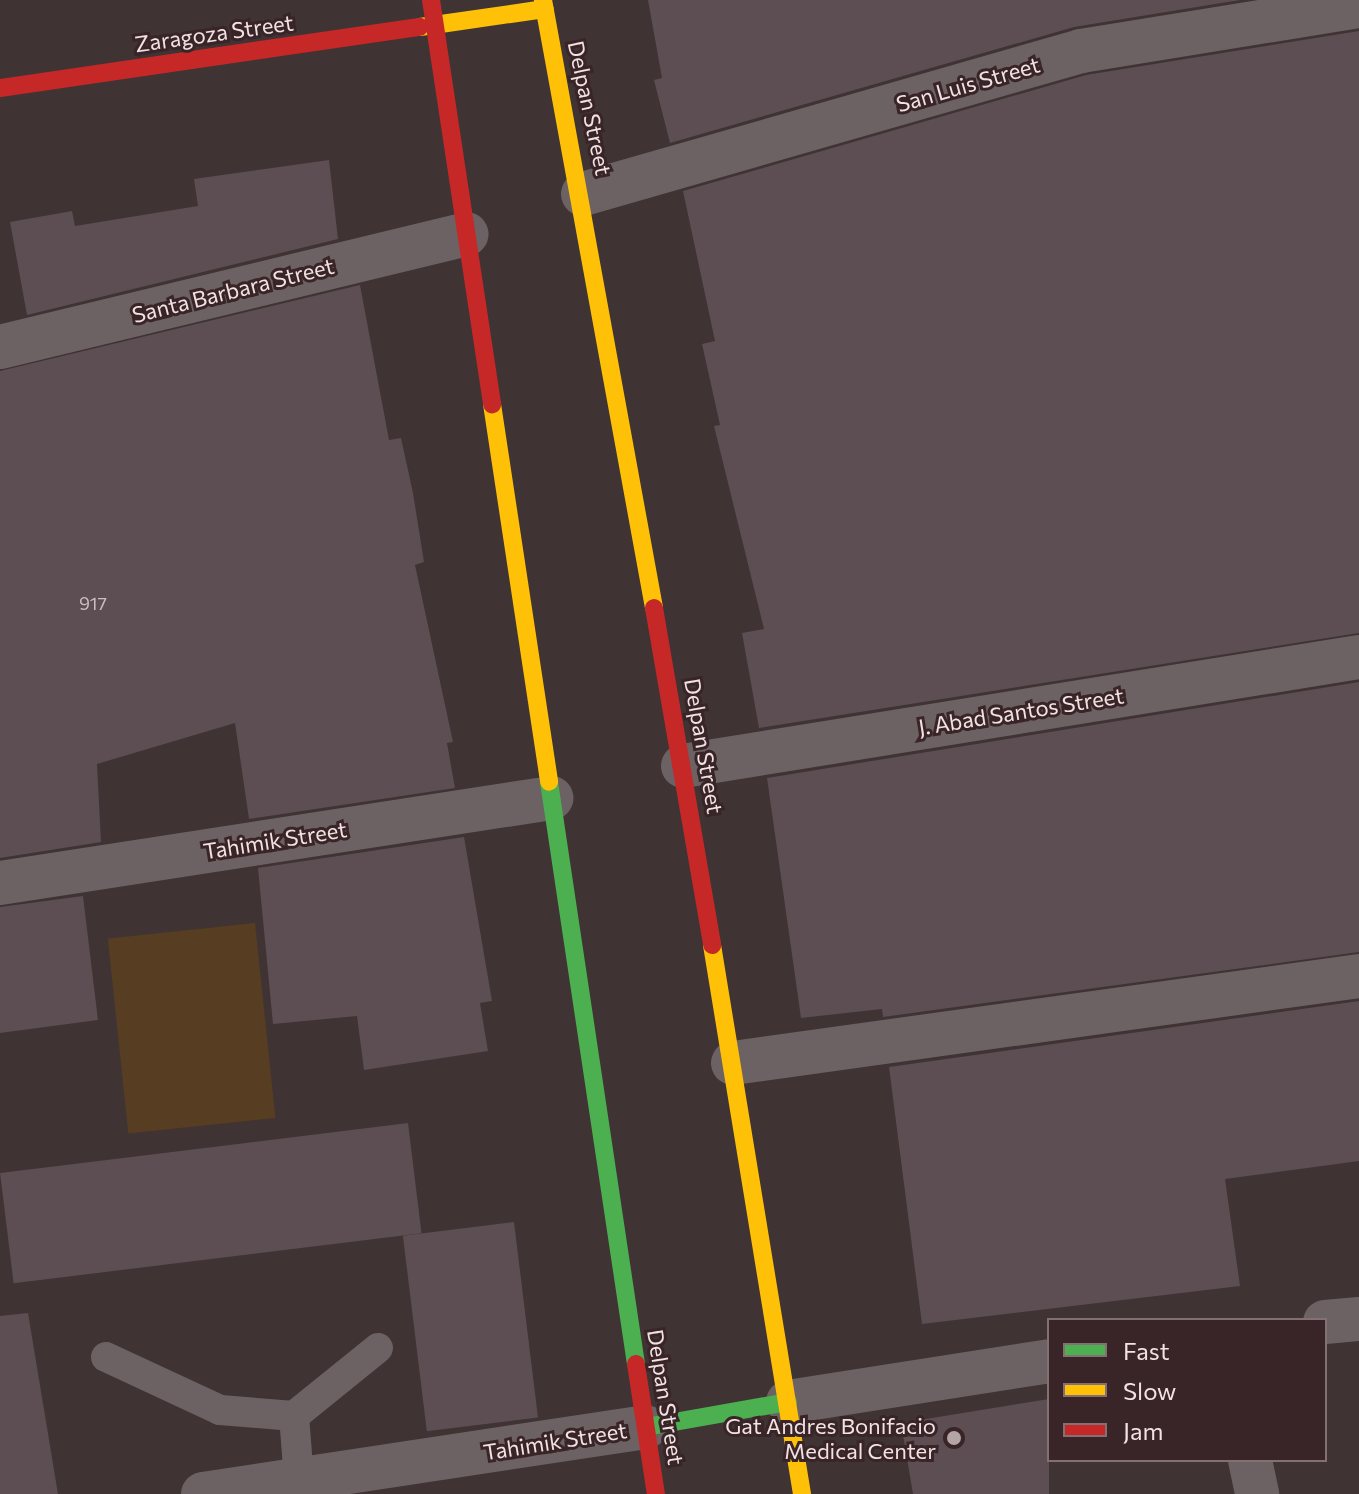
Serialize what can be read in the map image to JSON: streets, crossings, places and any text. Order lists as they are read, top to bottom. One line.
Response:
{"streets":{"street":["Zaragoza Street","San Luis Street","Delpan Street","Santa Barbara Street","J. Abad Santos Street","Tahimik Street"]},"crossings":[["Zaragoza Street","Delpan Street"],["San Luis Street","Delpan Street"],["Delpan Street","Santa Barbara Street"],["Delpan Street","J. Abad Santos Street"],["Delpan Street","Tahimik Street"]],"places":["Gat Andres Bonifacio Medical Center"],"house_numbers":["917"],"legend":["Fast","Slow","Jam"]}
